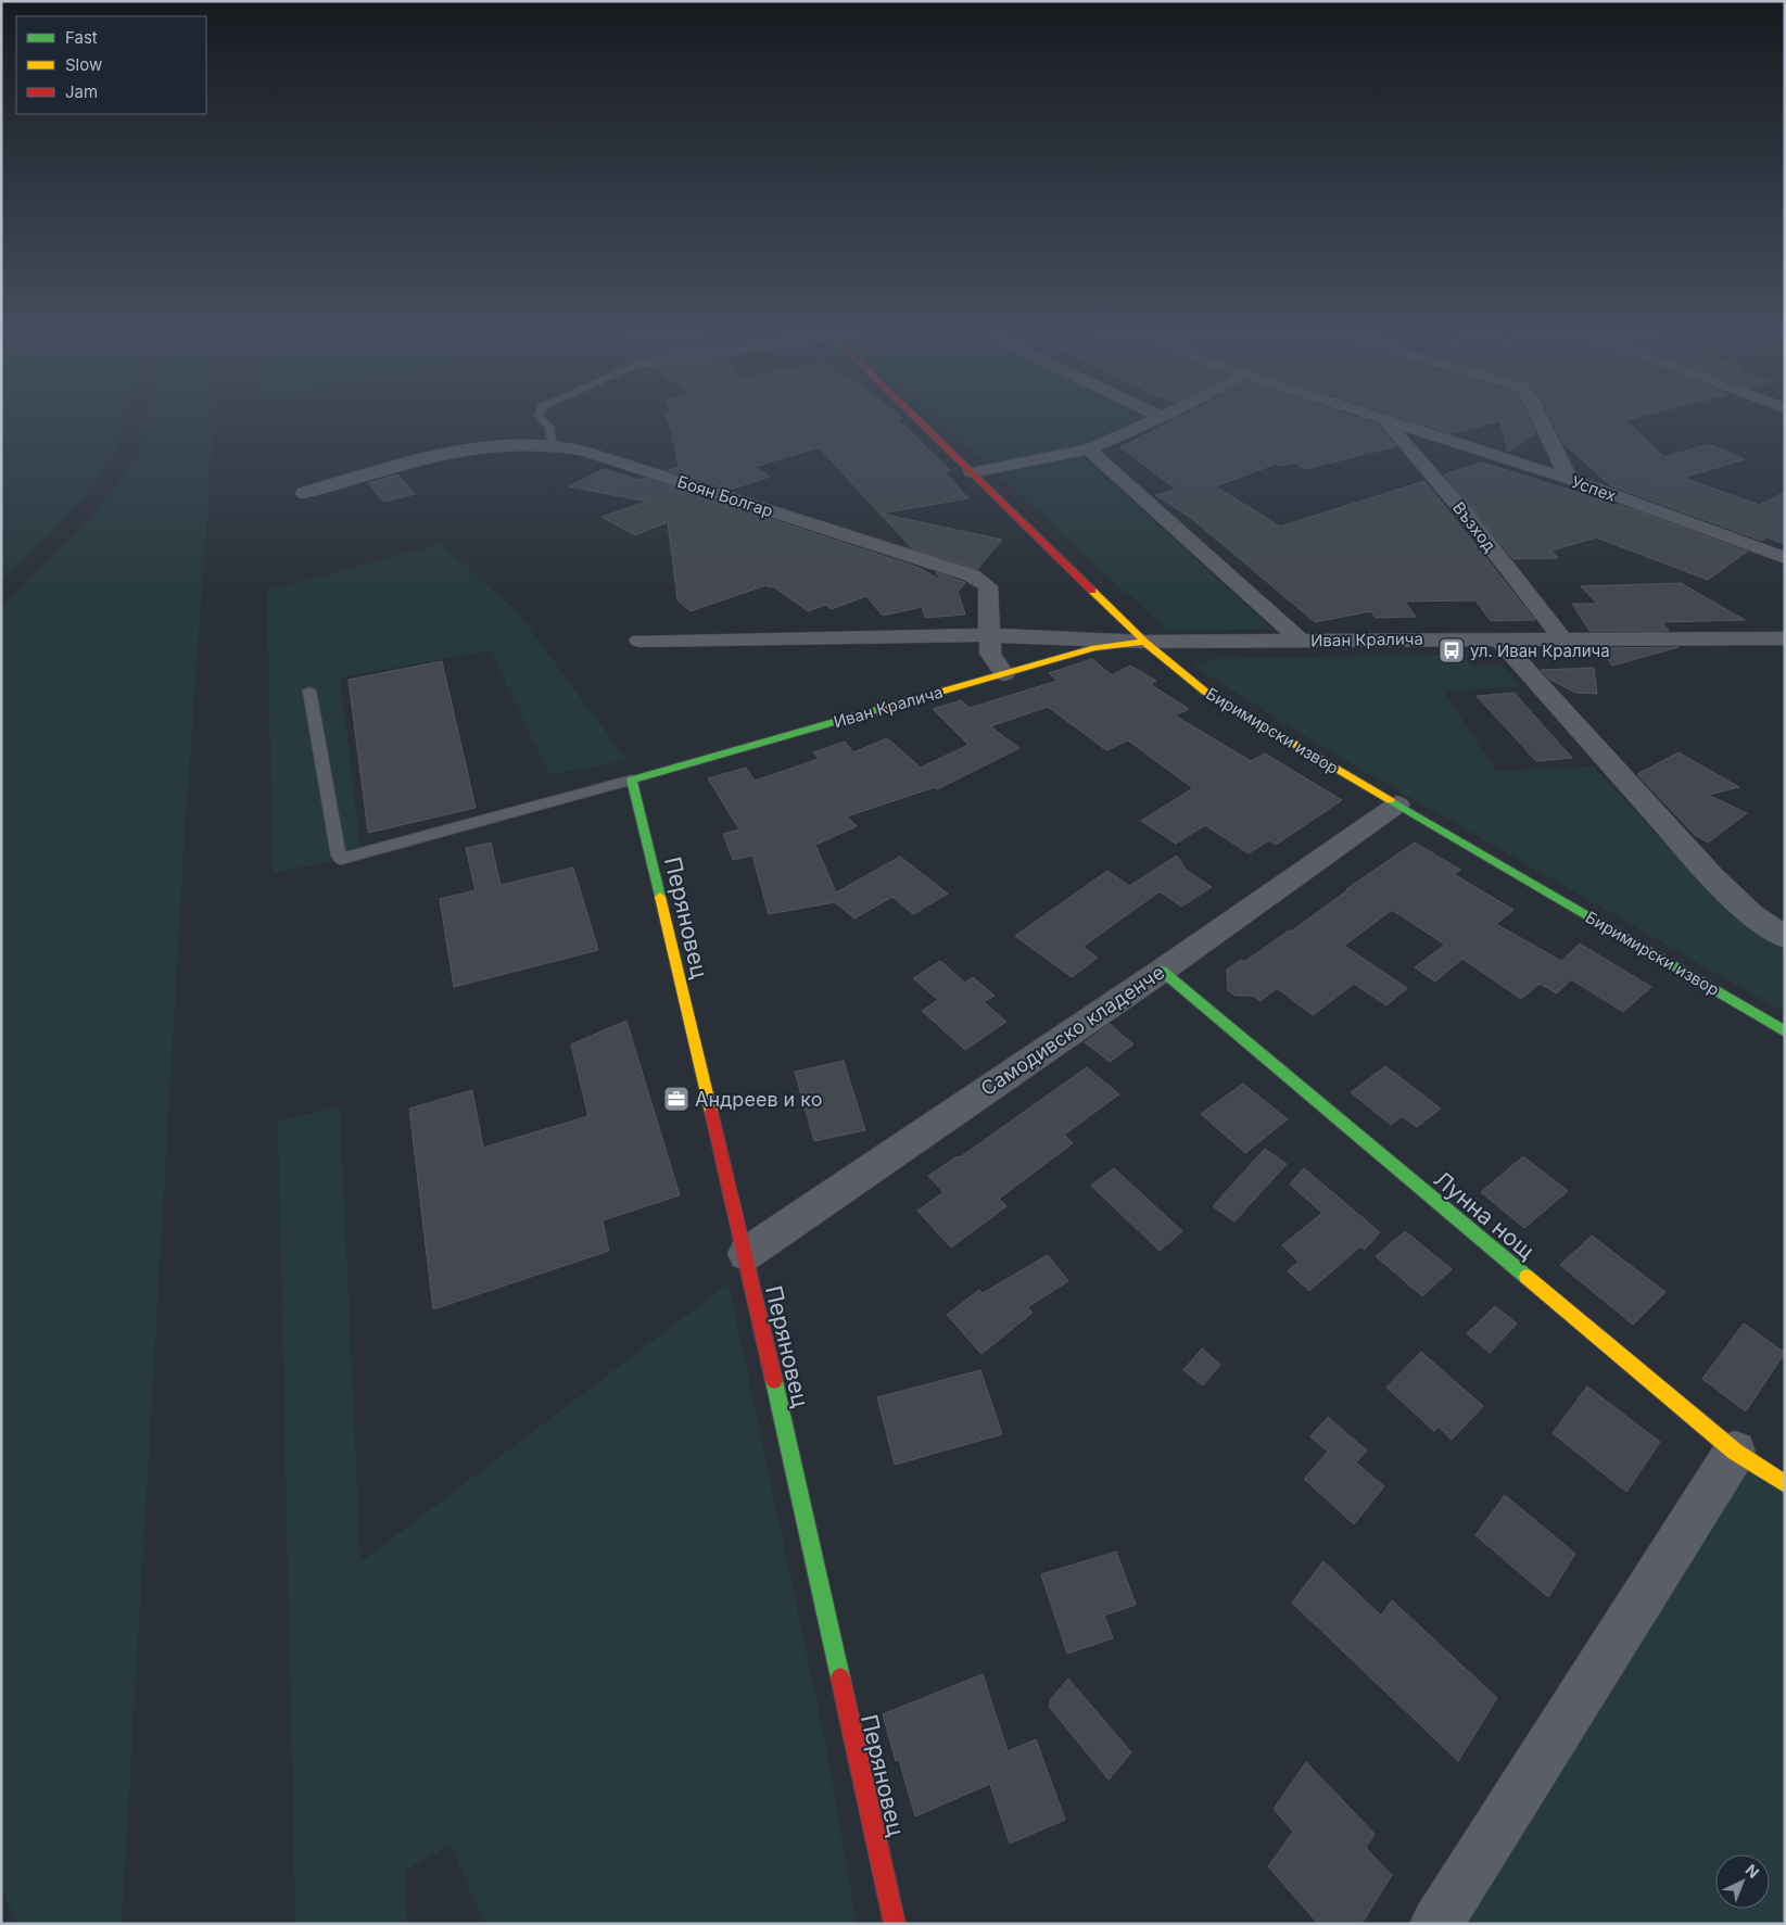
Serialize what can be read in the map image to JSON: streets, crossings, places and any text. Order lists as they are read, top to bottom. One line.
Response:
{"streets":{"street":["Успех","Боян Болгар","Възход","Иван Кралича","Биримирски извор","Перяновец","Самодивско кладенче","Лунна нощ"]},"crossings":[["Боян Болгар","Иван Кралича"],["Възход","Иван Кралича"],["Иван Кралича","Биримирски извор"],["Иван Кралича","Перяновец"],["Биримирски извор","Самодивско кладенче"],["Перяновец","Самодивско кладенче"],["Самодивско кладенче","Лунна нощ"]],"places":{"bus stop":["ул. Иван Кралича"],"office":["Андреев и ко"]},"legend":["Fast","Slow","Jam"],"north":"top right"}
